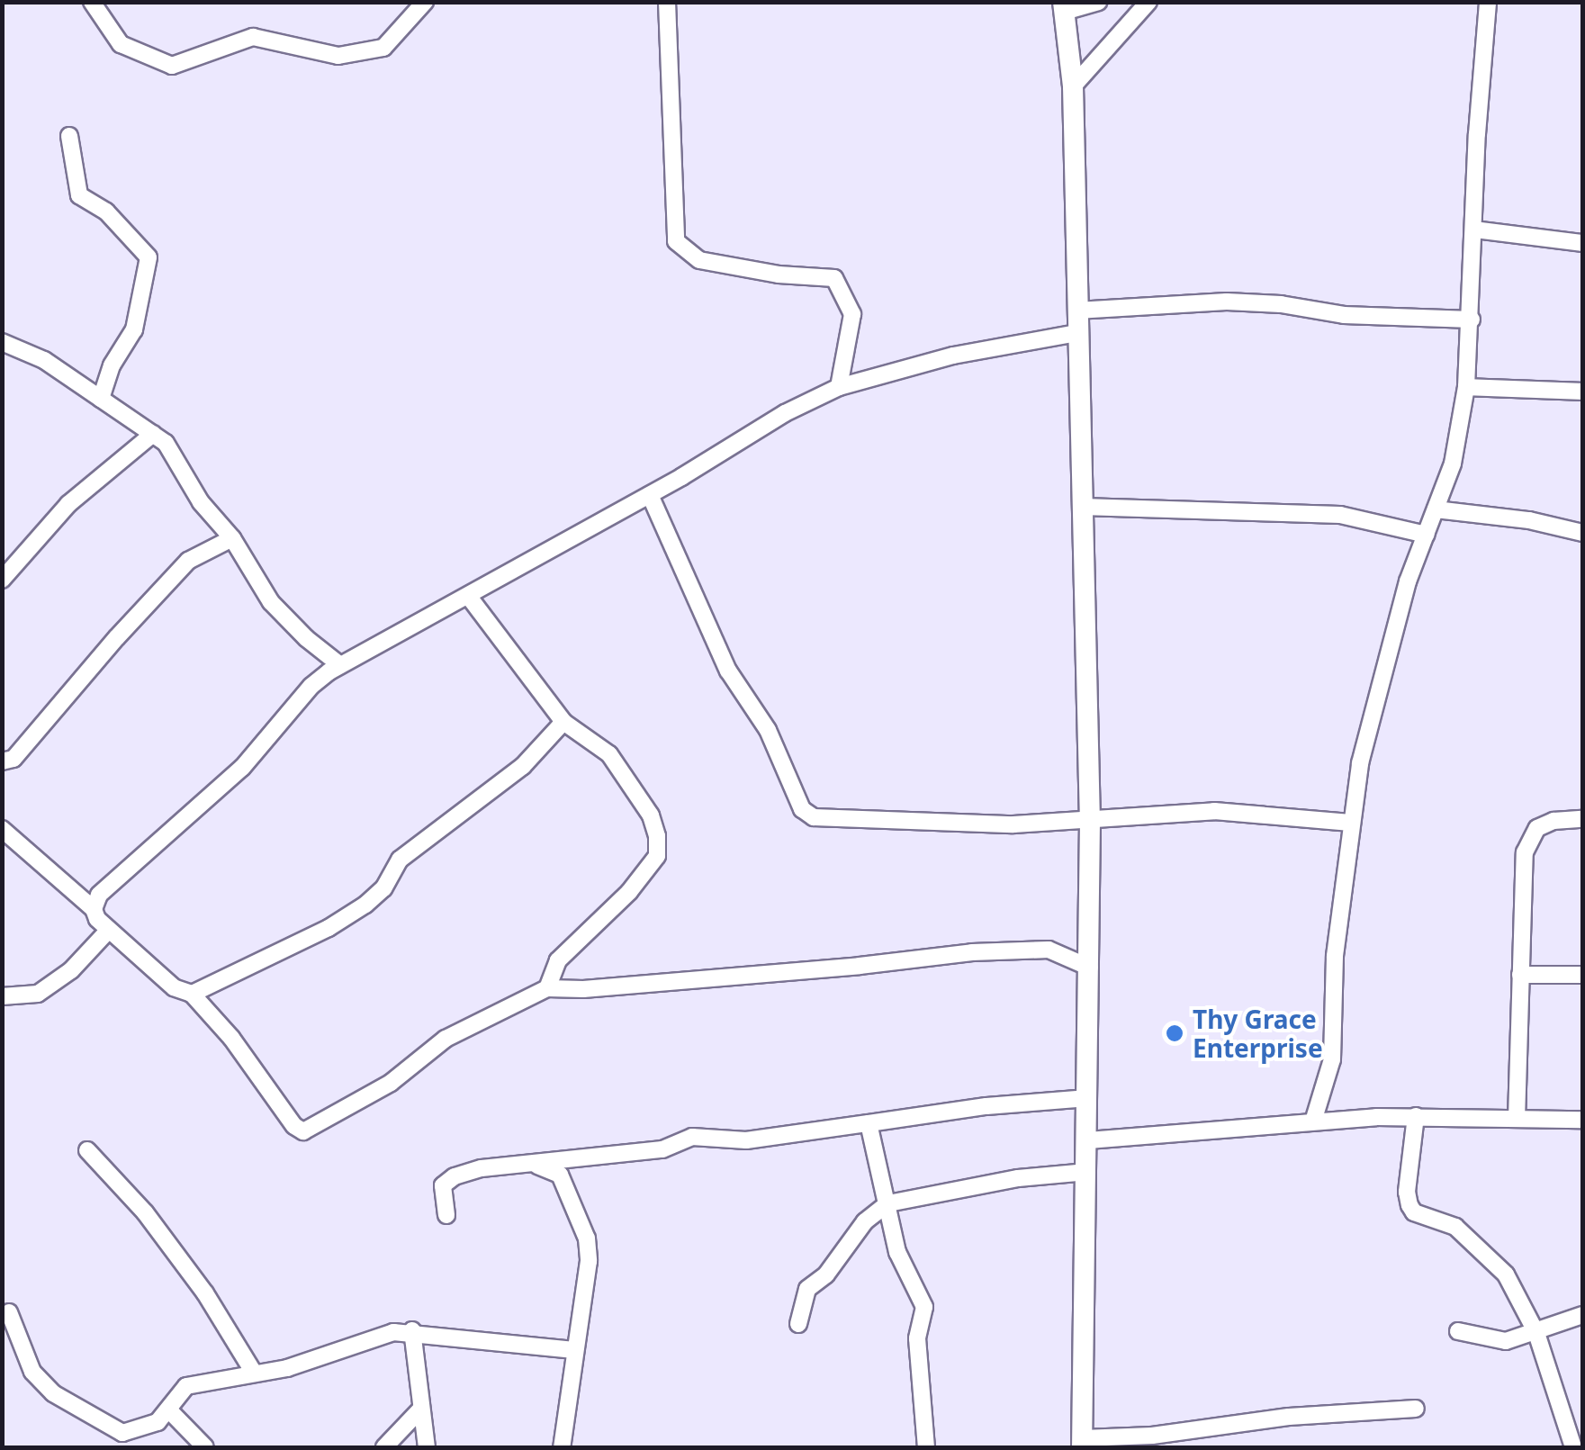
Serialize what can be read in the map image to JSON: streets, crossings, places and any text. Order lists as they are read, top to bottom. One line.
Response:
{"places":["Thy Grace Enterprise"]}
